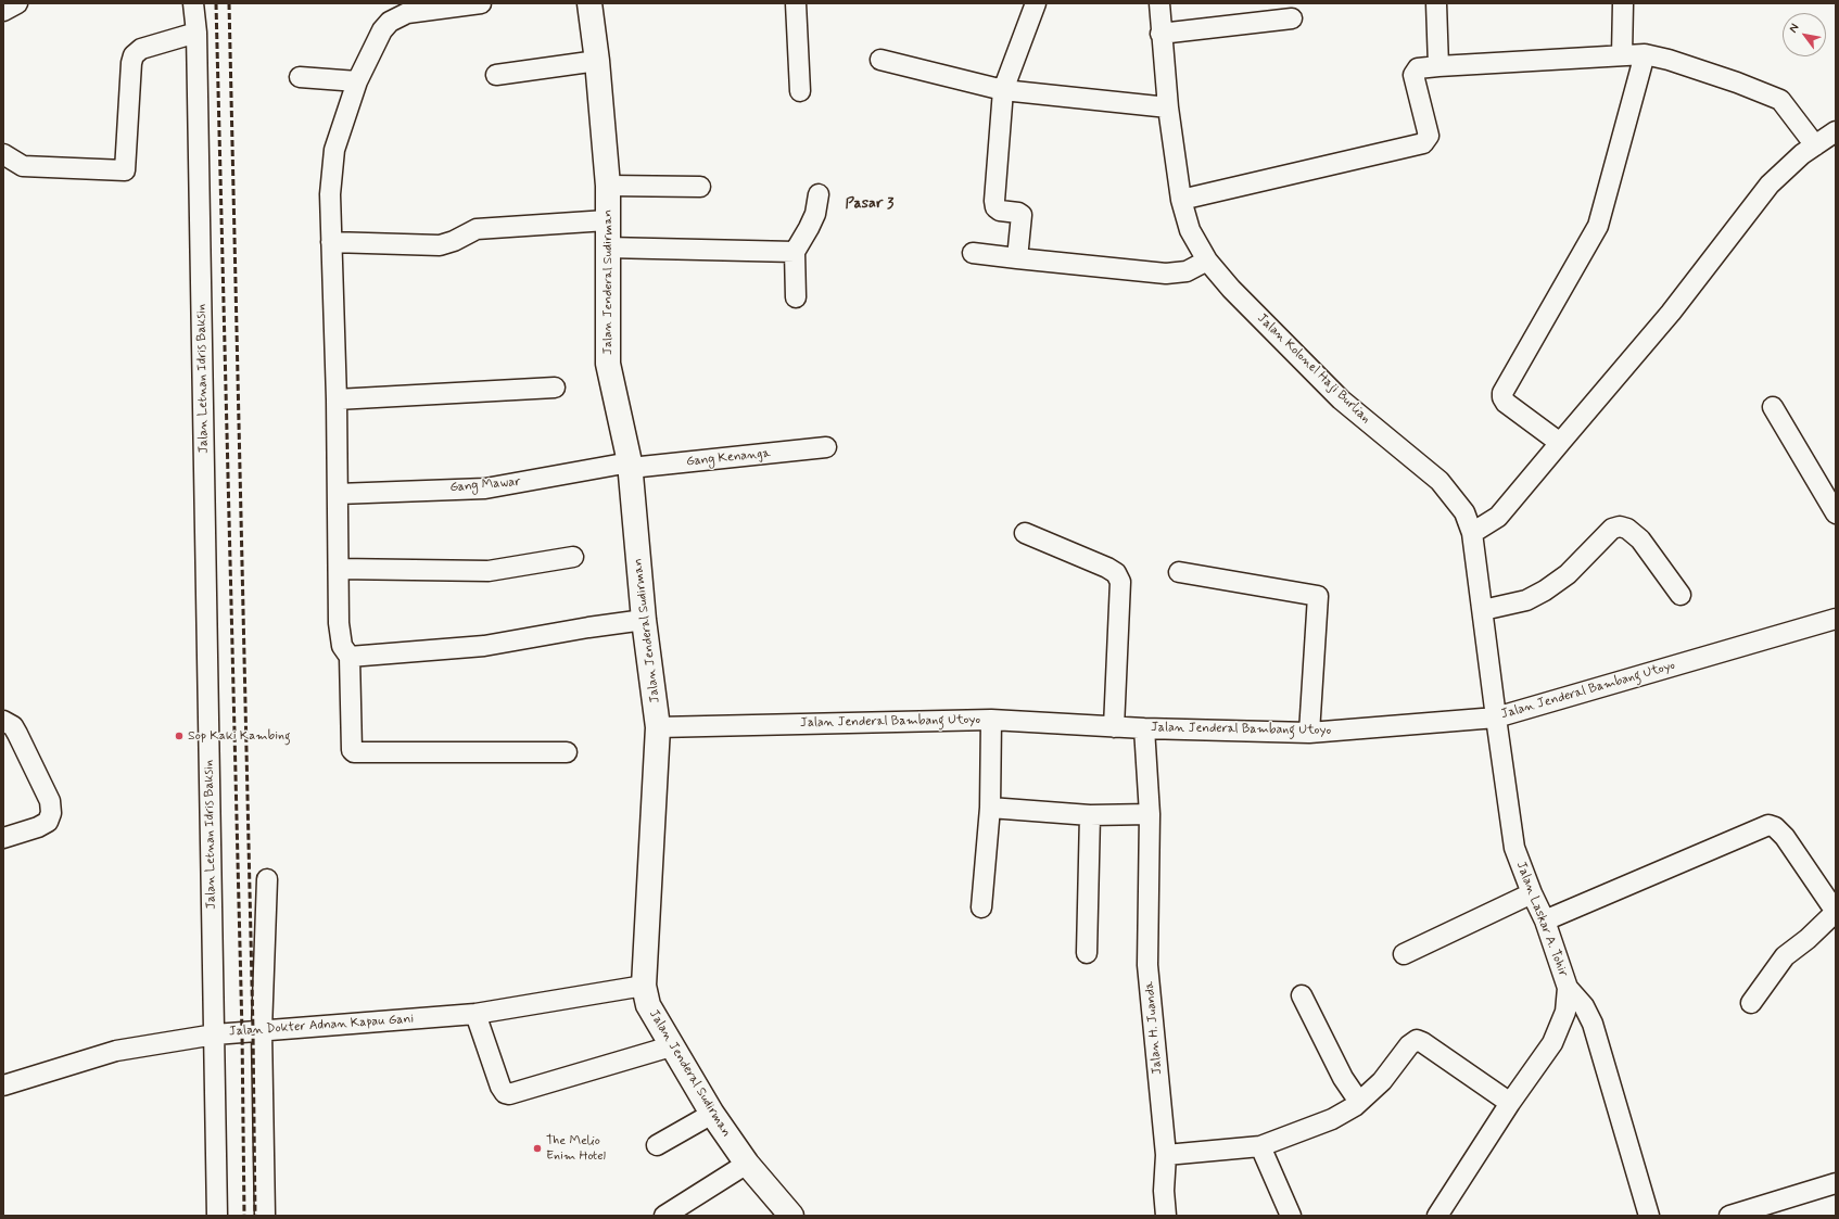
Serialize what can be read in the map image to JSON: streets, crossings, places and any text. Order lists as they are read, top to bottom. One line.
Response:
{"streets":{"main road":["Jalan Jenderal Sudirman"],"street":["Jalan Kolonel Haji Burlian","Jalan Letnan Idris Baksin","Gang Kenanga","Gang Mawar","Jalan Jenderal Bambang Utoyo","Jalan Laskar A. Tohir","Jalan Dokter Adnan Kapau Gani","Jalan H. Juanda"]},"crossings":[["Jalan Jenderal Sudirman","Gang Kenanga"],["Jalan Jenderal Sudirman","Gang Mawar"],["Jalan Jenderal Sudirman","Jalan Jenderal Bambang Utoyo"],["Jalan Jenderal Sudirman","Jalan Dokter Adnan Kapau Gani"],["Jalan Kolonel Haji Burlian","Jalan Jenderal Bambang Utoyo"],["Jalan Kolonel Haji Burlian","Jalan Laskar A. Tohir"],["Jalan Letnan Idris Baksin","Jalan Dokter Adnan Kapau Gani"],["Gang Kenanga","Gang Mawar"],["Jalan Jenderal Bambang Utoyo","Jalan Laskar A. Tohir"],["Jalan Jenderal Bambang Utoyo","Jalan H. Juanda"]],"districts":["Pasar 3"],"places":["Sop Kaki Kambing","The Melio Enim Hotel"],"north":"top left"}
